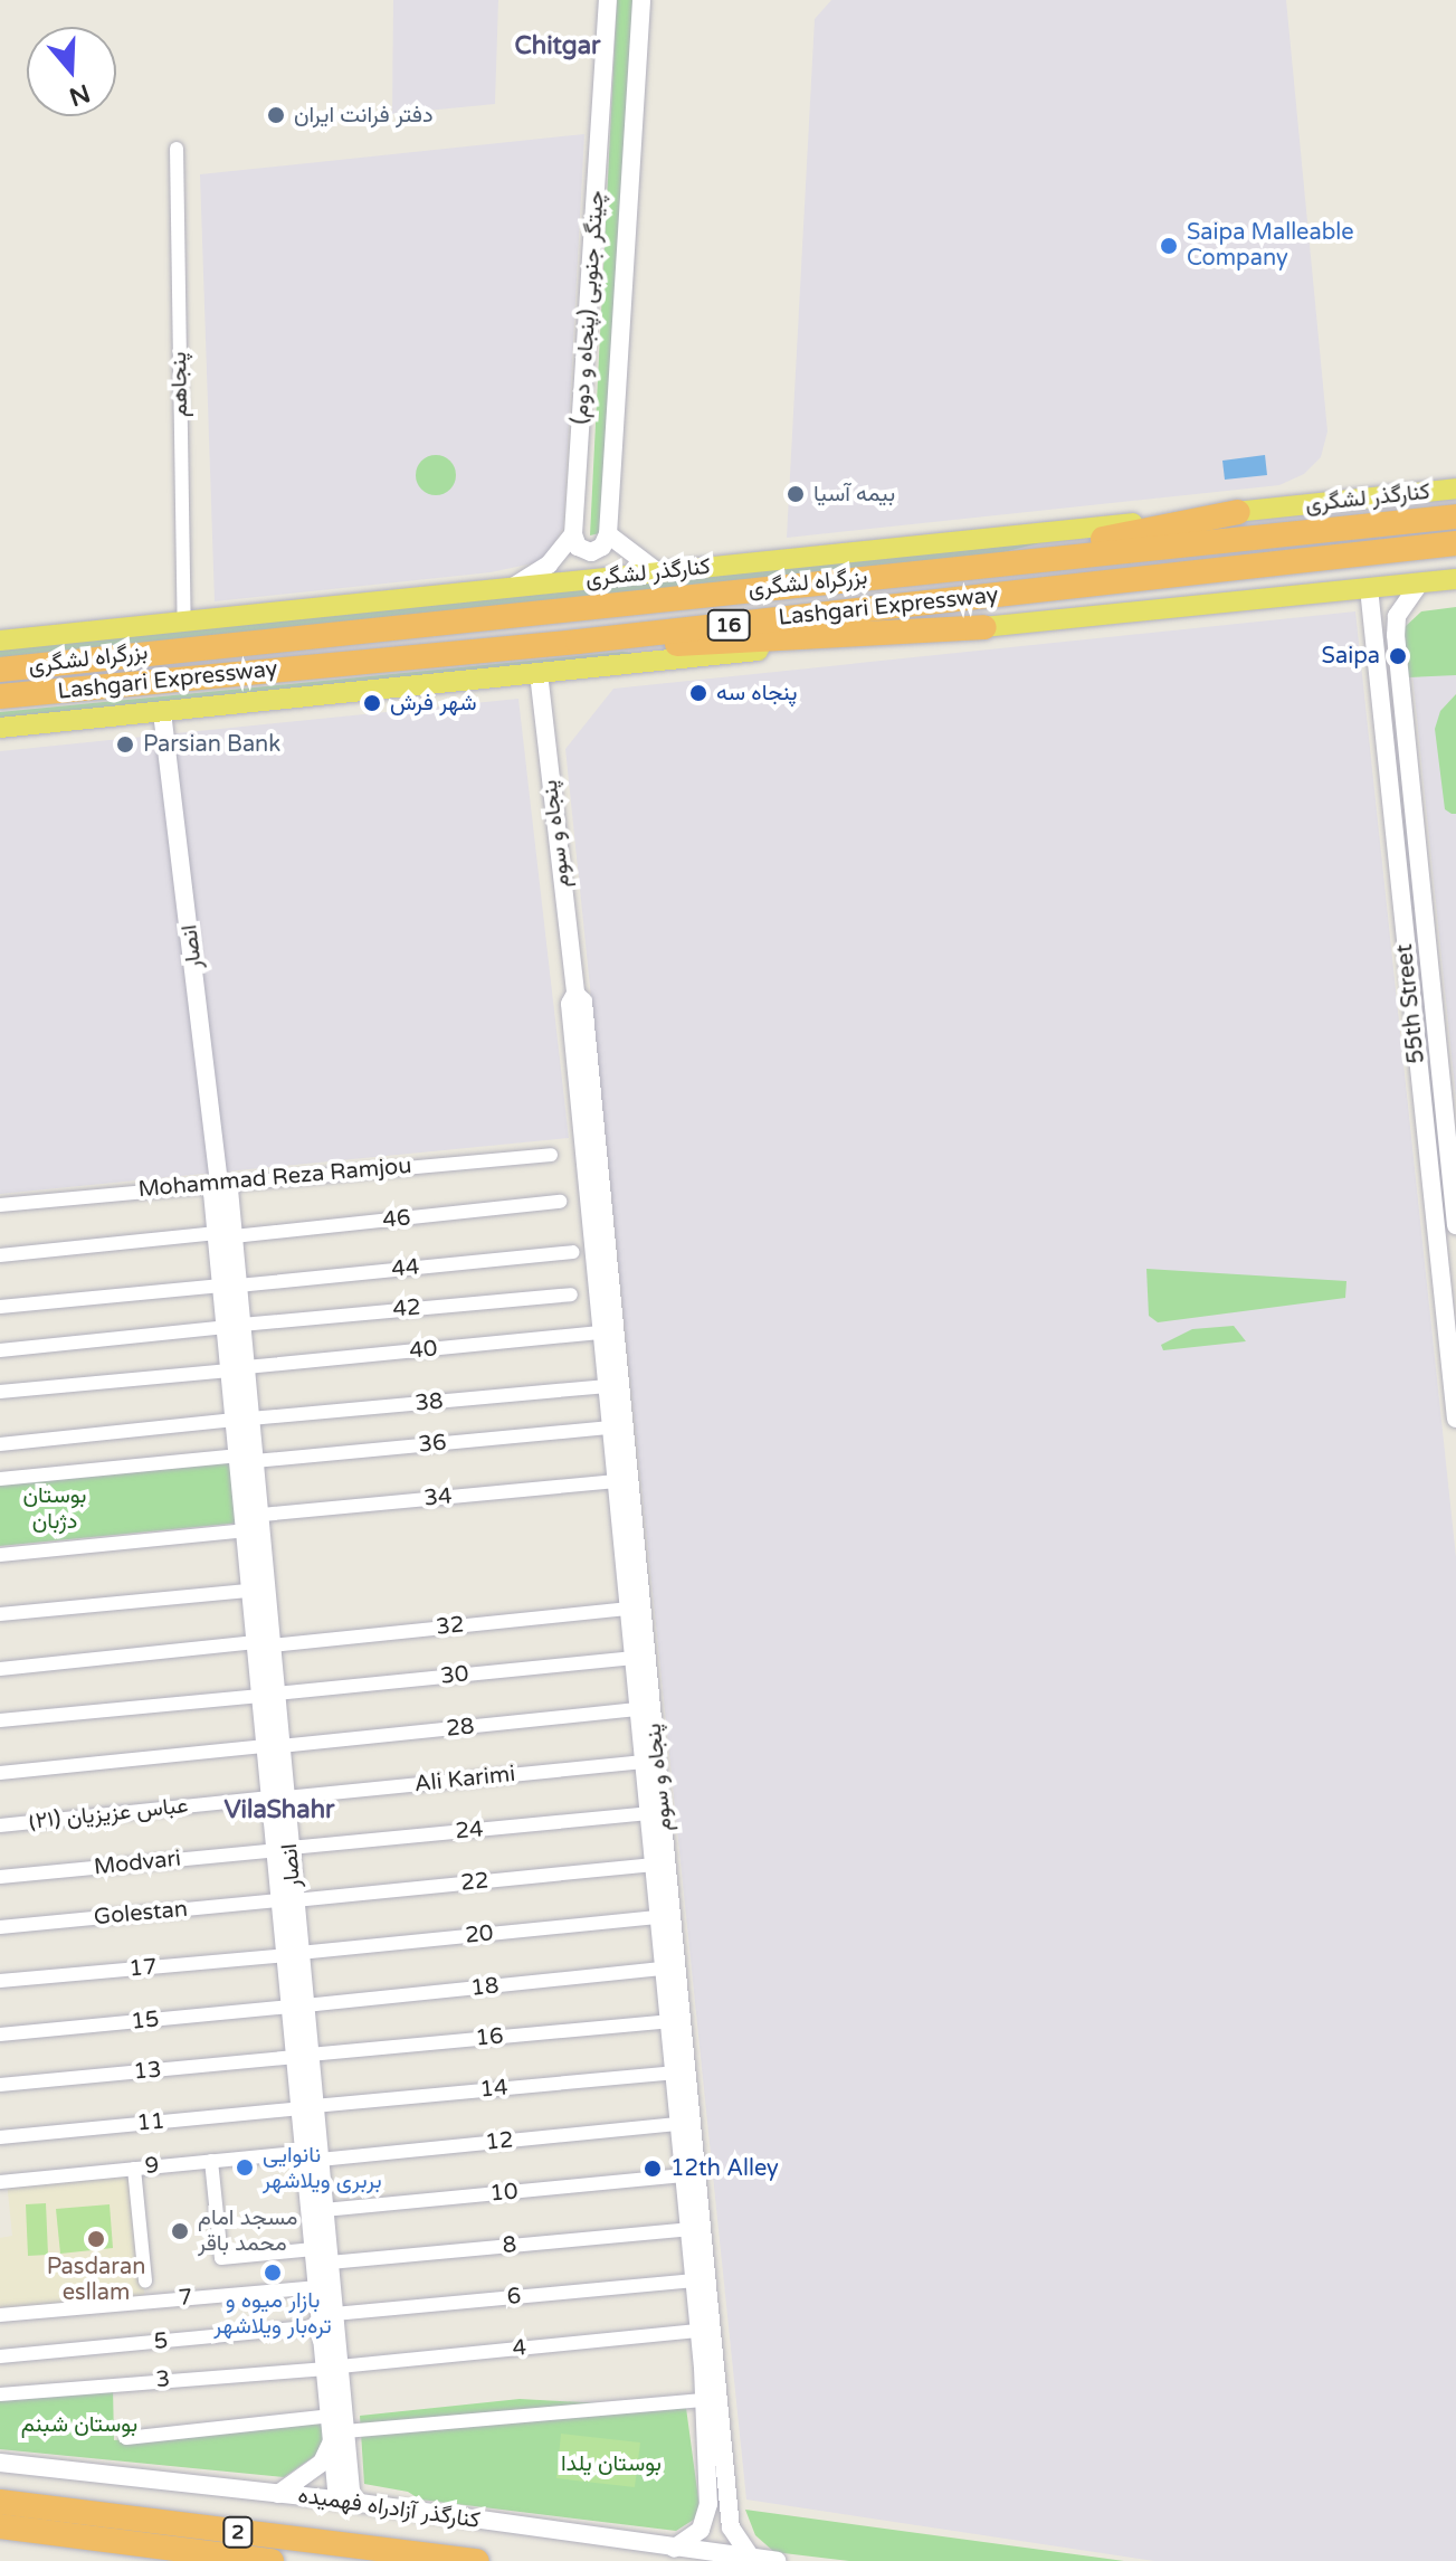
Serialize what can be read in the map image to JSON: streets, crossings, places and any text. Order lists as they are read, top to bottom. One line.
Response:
{"streets":{"highway":["بزرگراه لشگری","Lashgari Expressway","16","2"],"main road":["کنارگذر لشگری"],"street":["چیتگر جنوبی (پنجاه و دوم)","پنجاهم","پنجاه و سوم","انصار","55th Street","Mohammad Reza Ramjou","46","44","42","40","38","36","34","32","30","28","Ali Karimi","عباس عزیزیان (۲۱)","24","Modvari","22","Golestan","20","17","18","15","13","14","11","12","9","10","8","6","7","5","4","3","کنارگذر آزادراه فهمیده"]},"crossings":[["پنجاهم","کنارگذر لشگری"],["16","پنجاه و سوم"],["16","انصار"],["16","13"],["پنجاه و سوم","40"],["پنجاه و سوم","38"],["پنجاه و سوم","36"],["پنجاه و سوم","34"],["پنجاه و سوم","32"],["پنجاه و سوم","30"],["پنجاه و سوم","28"],["پنجاه و سوم","Ali Karimi"],["پنجاه و سوم","24"],["پنجاه و سوم","22"],["پنجاه و سوم","20"],["پنجاه و سوم","18"],["پنجاه و سوم","14"],["پنجاه و سوم","12"],["پنجاه و سوم","10"],["پنجاه و سوم","8"],["پنجاه و سوم","6"],["پنجاه و سوم","4"],["انصار","Mohammad Reza Ramjou"],["انصار","46"],["انصار","44"],["انصار","42"],["انصار","40"],["انصار","38"],["انصار","36"],["انصار","34"],["انصار","32"],["انصار","30"],["انصار","28"],["انصار","Ali Karimi"],["انصار","عباس عزیزیان (۲۱)"],["انصار","24"],["انصار","Modvari"],["انصار","22"],["انصار","Golestan"],["انصار","20"],["انصار","17"],["انصار","18"],["انصار","15"],["انصار","13"],["انصار","14"],["انصار","11"],["انصار","12"],["انصار","9"],["انصار","10"],["انصار","8"],["انصار","6"],["انصار","7"],["انصار","5"],["انصار","4"],["انصار","3"],["انصار","کنارگذر آزادراه فهمیده"],["Ali Karimi","عباس عزیزیان (۲۱)"],["24","Modvari"],["22","Golestan"],["20","17"],["18","15"],["14","11"],["12","9"],["6","5"],["4","3"]],"districts":["Chitgar","VilaShahr"],"parks":["بوستان دژبان","بوستان شبنم","بوستان یلدا"],"places":["دفتر فرانت ایران","Saipa Malleable Company","بیمه آسیا","Saipa","پنجاه سه","شهر فرش","Parsian Bank","نانوایی بربری ویلاشهر","12th Alley","مسجد امام محمد باقر","Pasdaran esllam","بازار میوه و تره‌بار ویلاشهر"],"north":"bottom"}
